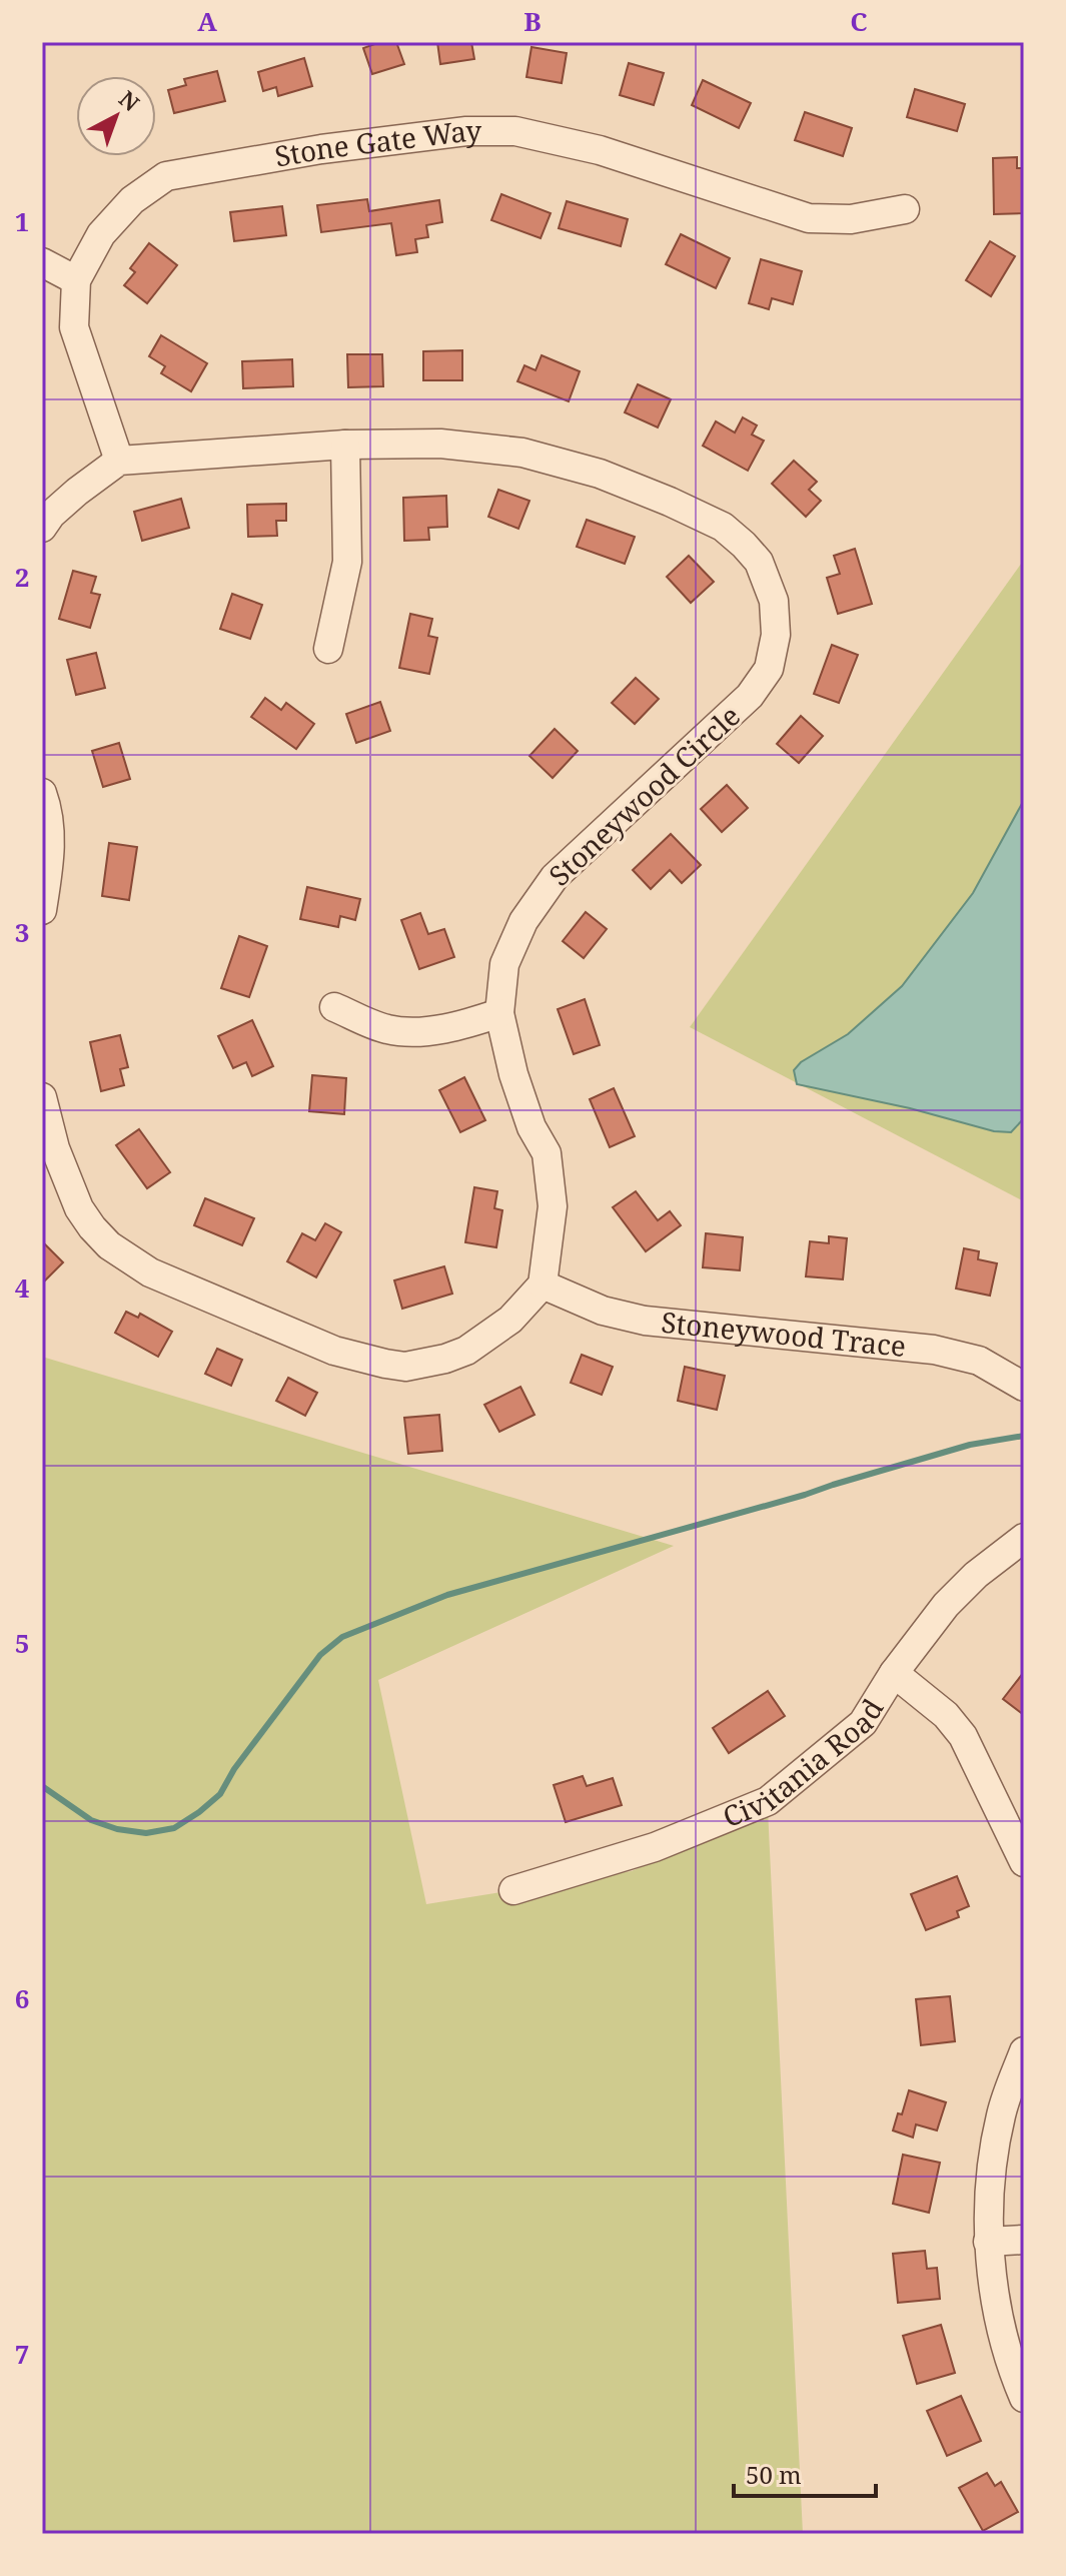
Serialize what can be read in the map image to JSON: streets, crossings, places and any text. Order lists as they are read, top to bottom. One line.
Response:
{"streets":{"street":["Stone Gate Way","Stoneywood Circle","Stoneywood Trace","Civitania Road"]},"crossings":[["Stone Gate Way","Stoneywood Circle"],["Stoneywood Circle","Stoneywood Trace"]],"scale_bar":"50 m","north":"top right","grid":{"columns":["A","B","C"],"rows":["1","2","3","4","5","6","7"]}}
